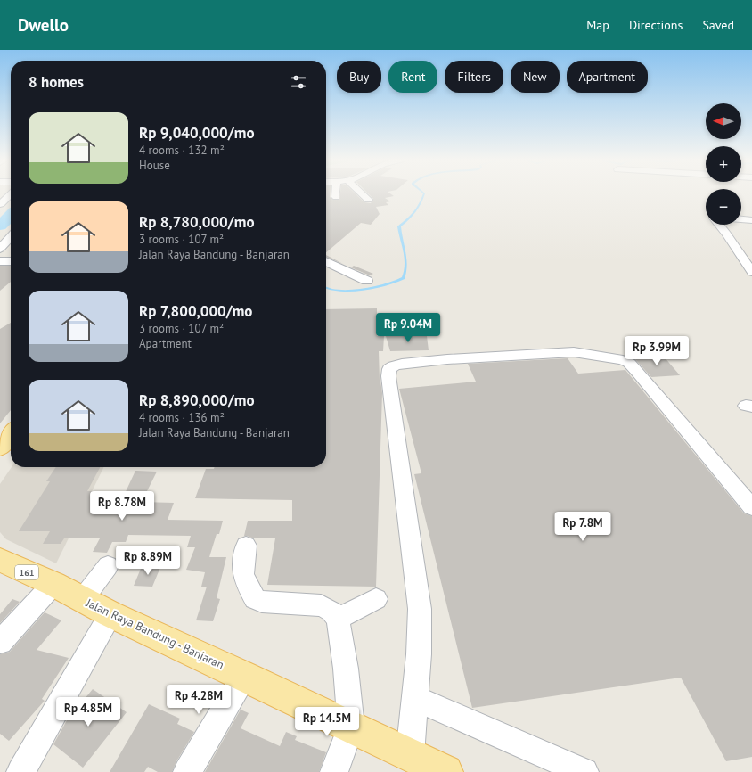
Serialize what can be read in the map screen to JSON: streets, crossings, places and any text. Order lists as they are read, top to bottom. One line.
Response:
{"streets":{"main road":["161","Jalan Raya Bandung - Banjaran"]},"north":"left","page":{"header":"Dwello","nav":["Map","Directions","Saved"],"chip":["Buy","Rent","Filters","New","Apartment"],"heading":"8 homes","map_buttons":["+","−"],"list":[{"name":"Rp 9,040,000/mo","note":"4 rooms · 132 m² · House"},{"name":"Rp 8,780,000/mo","note":"3 rooms · 107 m² · Jalan Raya Bandung - Banjaran"},{"name":"Rp 7,800,000/mo","note":"3 rooms · 107 m² · Apartment"},{"name":"Rp 8,890,000/mo","note":"4 rooms · 136 m² · Jalan Raya Bandung - Banjaran"}],"price":["Rp 9.04M","Rp 3.99M","Rp 8.78M","Rp 7.8M","Rp 8.89M","Rp 4.28M","Rp 4.85M","Rp 14.5M"]}}
